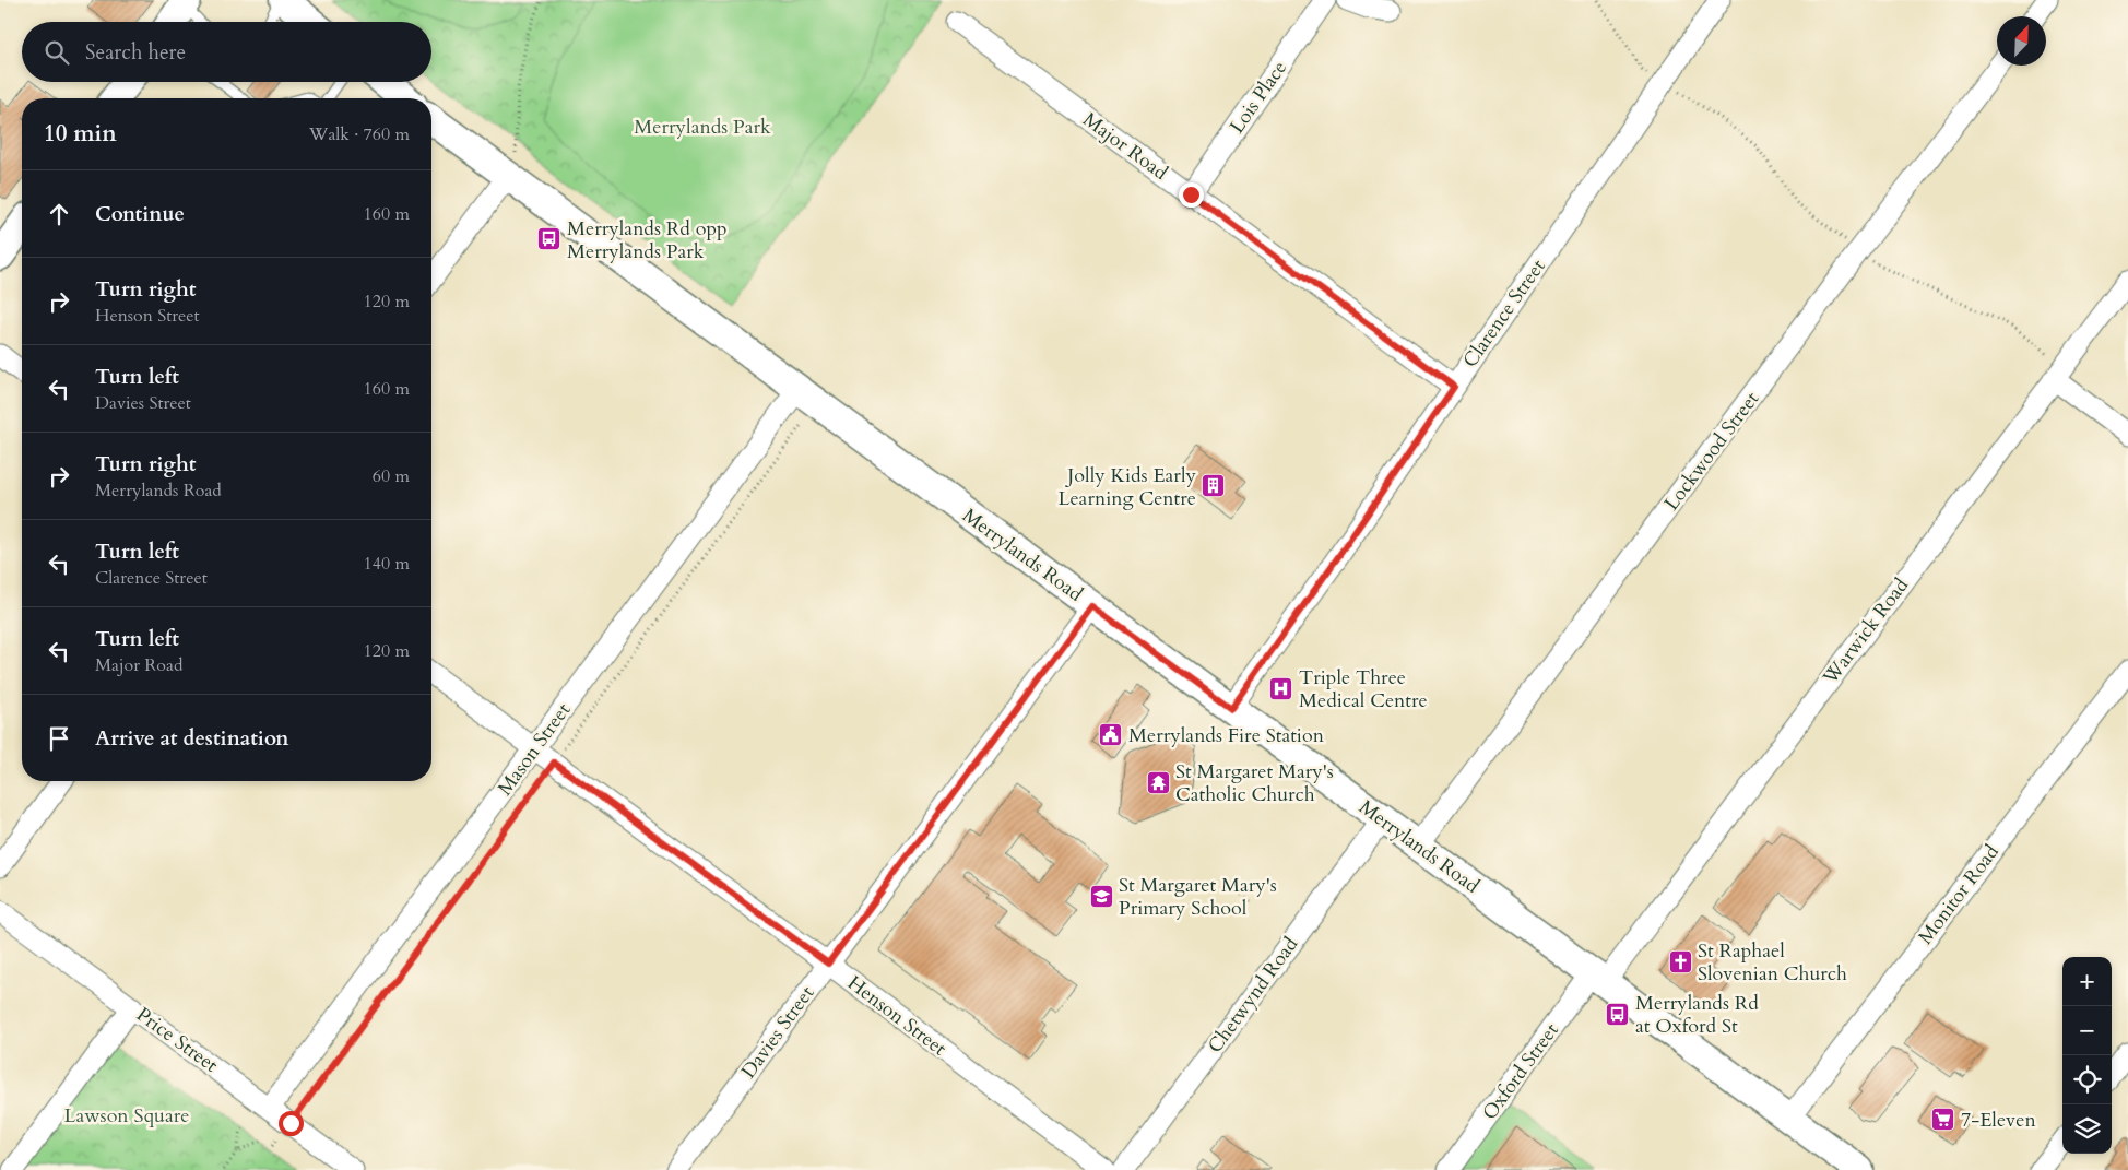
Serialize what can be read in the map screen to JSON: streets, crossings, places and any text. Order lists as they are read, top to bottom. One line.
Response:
{"streets":{"main road":["Merrylands Road"],"street":["Lois Place","Major Road","Clarence Street","Lockwood Street","Warwick Road","Mason Street","Monitor Road","Chetwynd Road","Henson Street","Davies Street","Price Street","Oxford Street"]},"crossings":[["Lois Place","Major Road"],["Major Road","Clarence Street"],["Clarence Street","Merrylands Road"],["Lockwood Street","Merrylands Road"],["Merrylands Road","Warwick Road"],["Merrylands Road","Mason Street"],["Merrylands Road","Monitor Road"],["Merrylands Road","Chetwynd Road"],["Merrylands Road","Davies Street"],["Merrylands Road","Oxford Street"],["Warwick Road","Oxford Street"],["Mason Street","Henson Street"],["Mason Street","Price Street"],["Henson Street","Davies Street"]],"parks":["Merrylands Park","Lawson Square"],"places":{"bus stop":["Merrylands Rd opp Merrylands Park","Merrylands Rd at Oxford St"],"building":["Jolly Kids Early Learning Centre"],"hospital":["Triple Three Medical Centre"],"public building":["Merrylands Fire Station"],"temple":["St Margaret Mary's Catholic Church"],"school or university":["St Margaret Mary's Primary School"],"church":["St Raphael Slovenian Church"],"supermarket":["7-Eleven"]},"north":"top right","page":{"search":"Search here","heading":["10 min","Walk · 760 m"],"list":[["Continue","160 m"],["Turn right","Henson Street","120 m"],["Turn left","Davies Street","160 m"],["Turn right","Merrylands Road","60 m"],["Turn left","Clarence Street","140 m"],["Turn left","Major Road","120 m"],"Arrive at destination"],"map_buttons":["+","−"]}}
